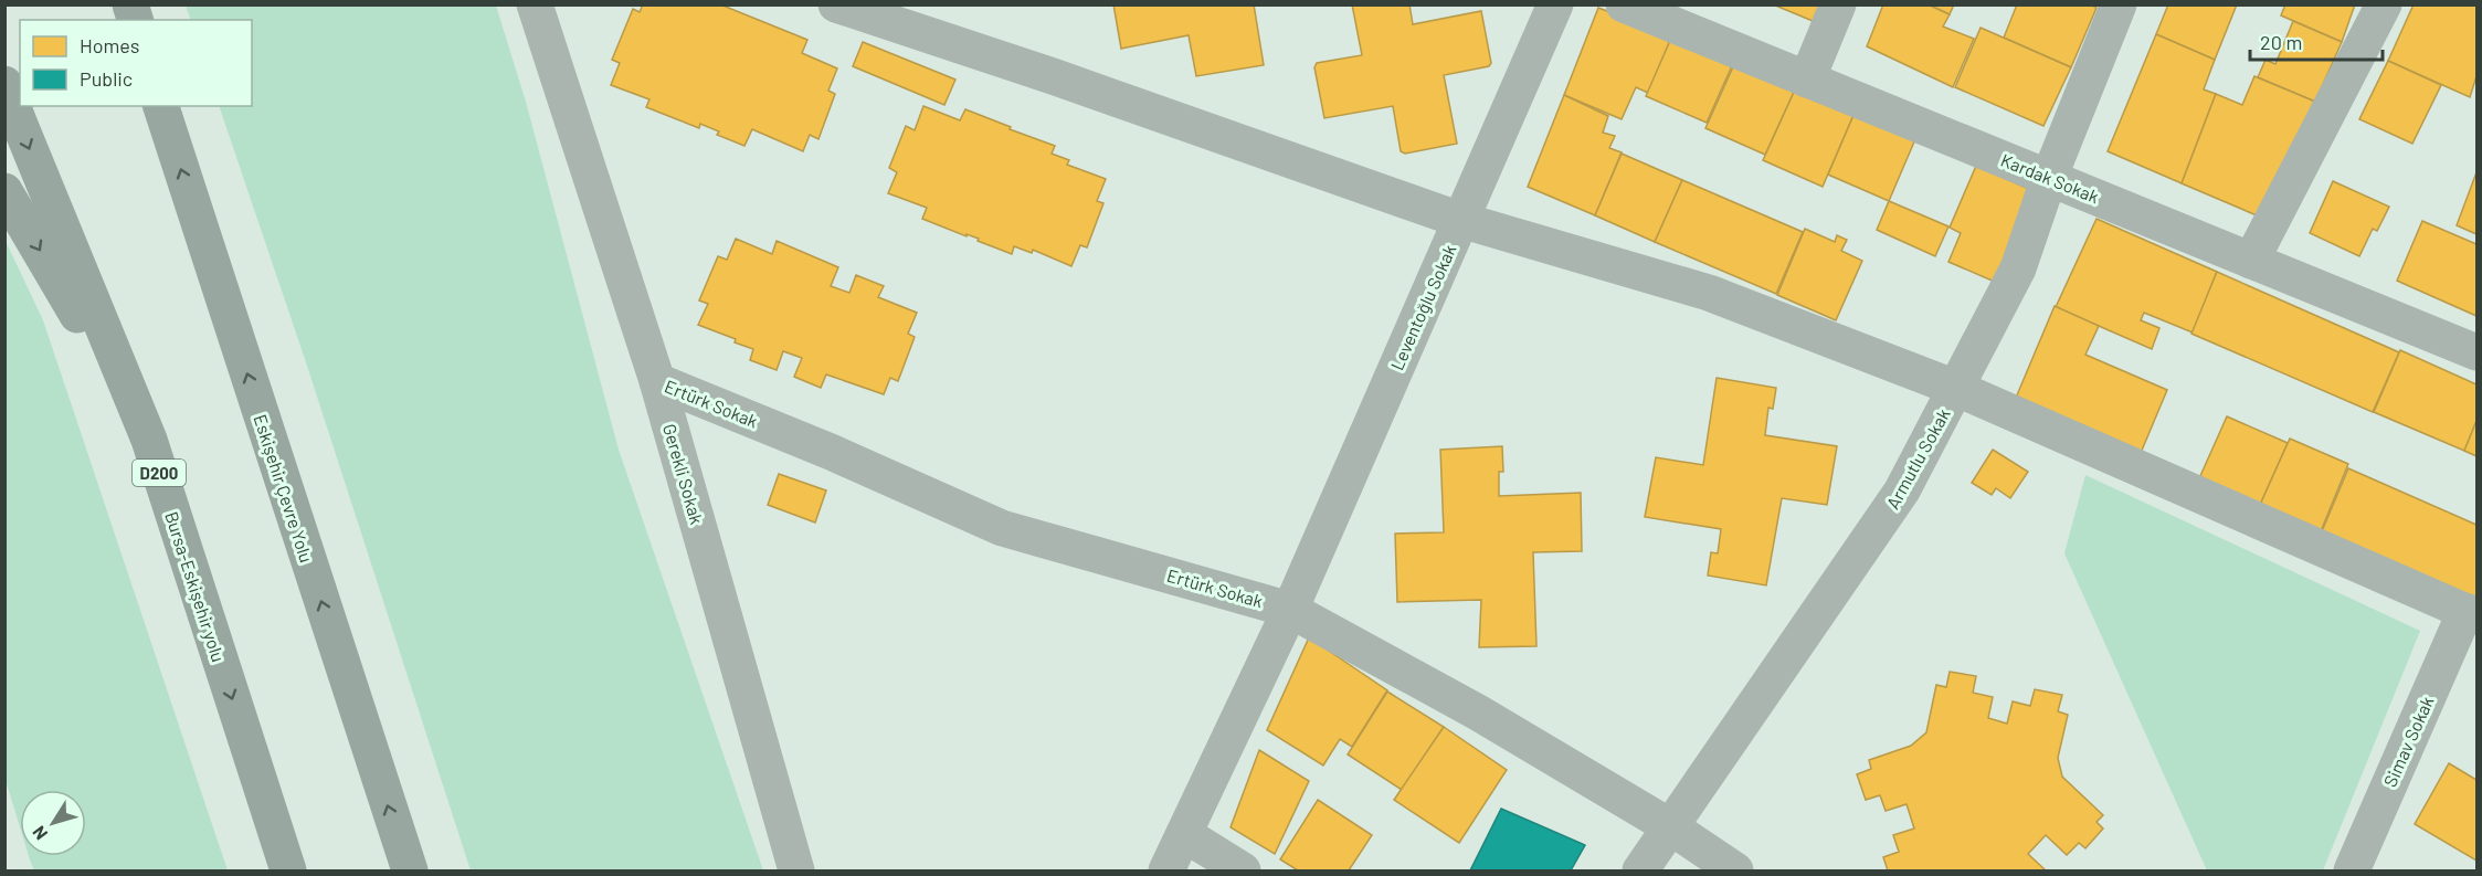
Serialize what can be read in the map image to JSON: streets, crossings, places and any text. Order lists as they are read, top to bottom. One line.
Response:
{"streets":{"highway":["D200","Eskişehir Çevre Yolu","Bursa-Eskişehir yolu"],"street":["Kardak Sokak","Leventoğlu Sokak","Ertürk Sokak","Armutlu Sokak","Gerekli Sokak","Simav Sokak"]},"crossings":[["Kardak Sokak","Armutlu Sokak"],["Leventoğlu Sokak","Ertürk Sokak"],["Ertürk Sokak","Armutlu Sokak"],["Ertürk Sokak","Gerekli Sokak"]],"legend":["Homes","Public"],"scale_bar":"20 m","north":"bottom left"}
